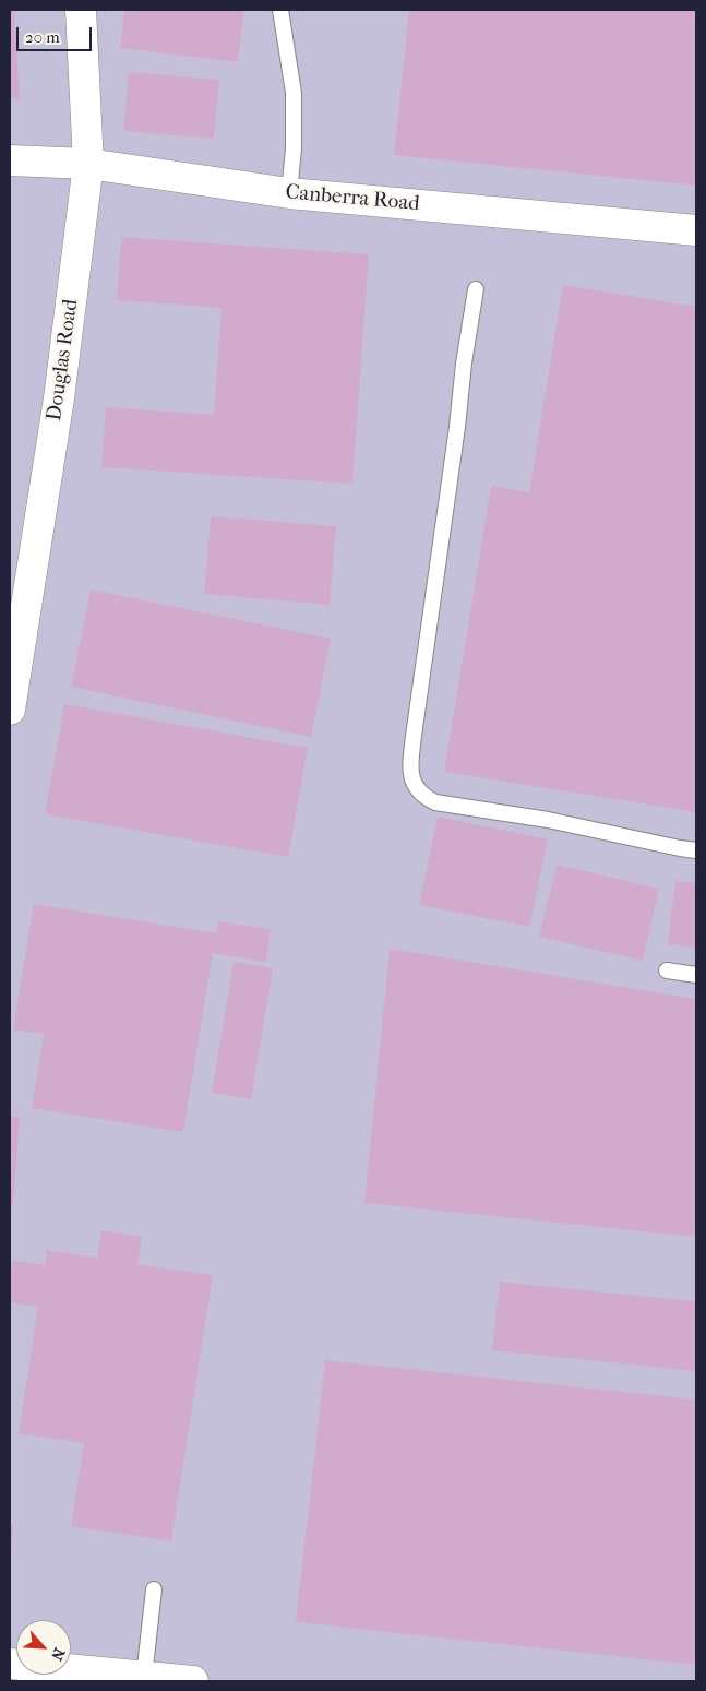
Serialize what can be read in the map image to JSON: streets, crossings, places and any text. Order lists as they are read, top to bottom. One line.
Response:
{"streets":{"street":["Canberra Road","Douglas Road"]},"crossings":[["Canberra Road","Douglas Road"]],"scale_bar":"20 m","north":"bottom right"}
